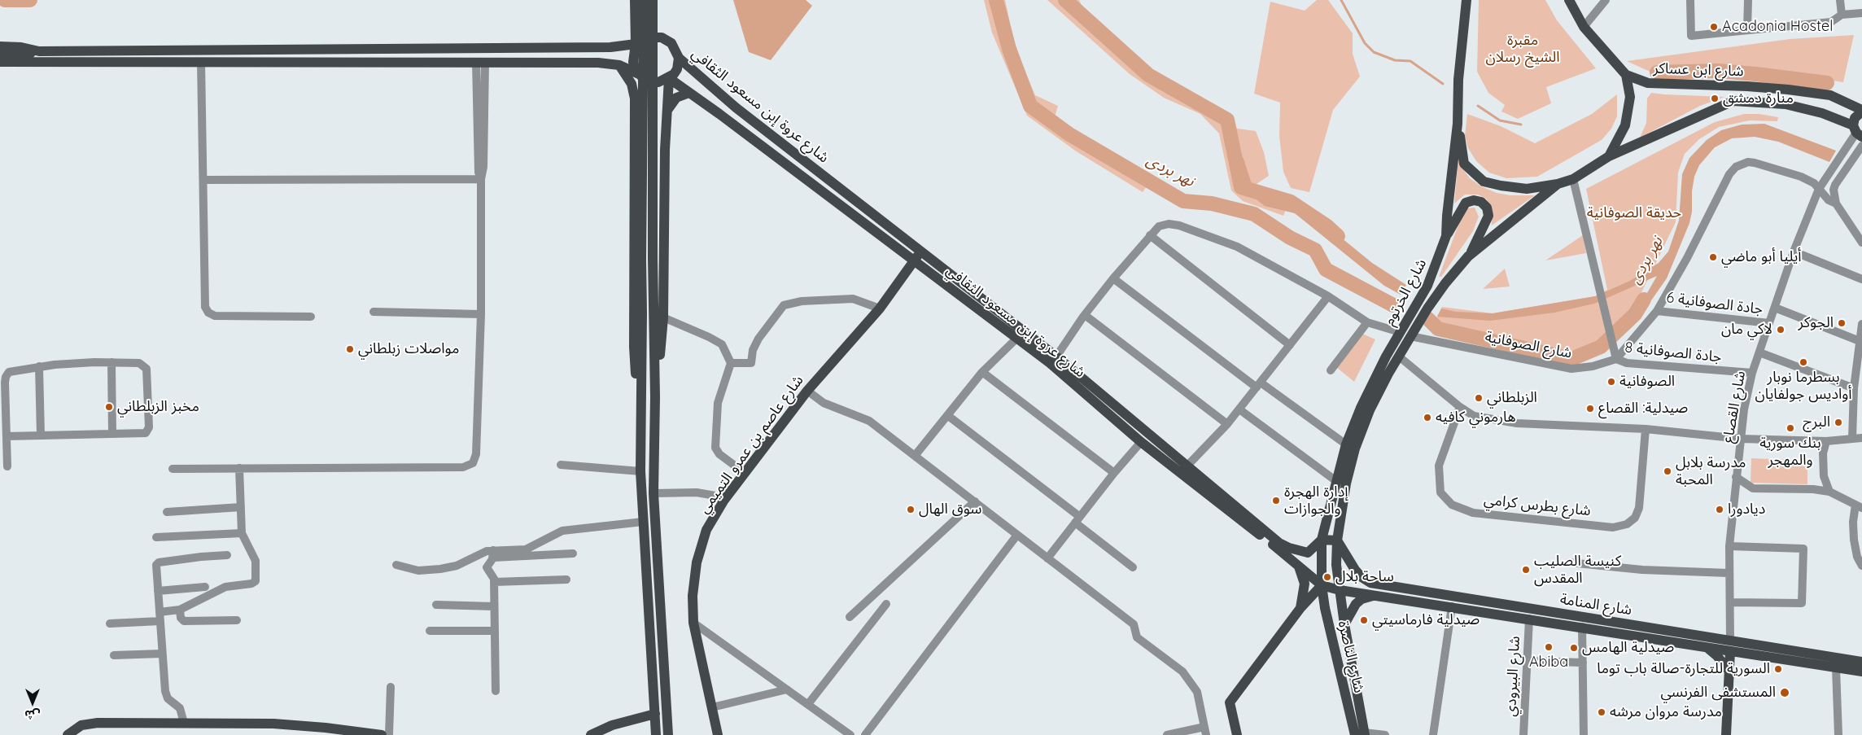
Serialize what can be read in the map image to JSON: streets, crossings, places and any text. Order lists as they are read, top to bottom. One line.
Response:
{"streets":{"main road":["شارع ابن عساكر","شارع عروة إبن مسعود الثقافي","شارع الخرتوم","شارع عاصم بن عمرو التميمي","شارع المنامة","شارع الناصرة"],"street":["جادة الصوفانية 6","شارع الصوفانية","جادة الصوفانية 8","شارع القصاع","شارع بطرس كرامي","شارع البيرودي"]},"crossings":[["شارع عروة إبن مسعود الثقافي","شارع الخرتوم"],["شارع عروة إبن مسعود الثقافي","شارع الصوفانية"],["شارع عروة إبن مسعود الثقافي","شارع عاصم بن عمرو التميمي"],["شارع عروة إبن مسعود الثقافي","شارع المنامة"],["شارع عروة إبن مسعود الثقافي","شارع الناصرة"],["شارع الخرتوم","شارع الصوفانية"],["شارع الخرتوم","شارع الناصرة"],["جادة الصوفانية 6","شارع القصاع"],["شارع الصوفانية","جادة الصوفانية 8"],["شارع الصوفانية","شارع الناصرة"],["جادة الصوفانية 8","شارع القصاع"],["شارع القصاع","شارع المنامة"],["شارع المنامة","شارع الناصرة"],["شارع المنامة","شارع البيرودي"]],"water":["نهر بردى"],"parks":["مقبرة الشيخ رسلان","حديقة الصوفانية"],"places":["Acadonia Hostel","منارة دمشق","أيليا أبو ماضي","الجوكر","لاكي مان","مواصلات زبلطاني","بسطرما نوبار أواديس جولفايان","الصوفانية","الزبلطاني","مخبز الزبلطاني","صيدلية: القصاع","هارموني كافيه","البرج","بنك سورية والمهجر","مدرسة بلابل المحبة","إدارة الهجرة والجوازات","سوق الهال","ديادورا","كنيسة الصليب المقدس","ساحة بلال","صيدلية فارماسيتي","Abiba","صيدلية الهامس","السورية للتجارة-صالة باب توما","المستشفى الفرنسي","مدرسة مروان مرشه"],"north":"bottom"}
